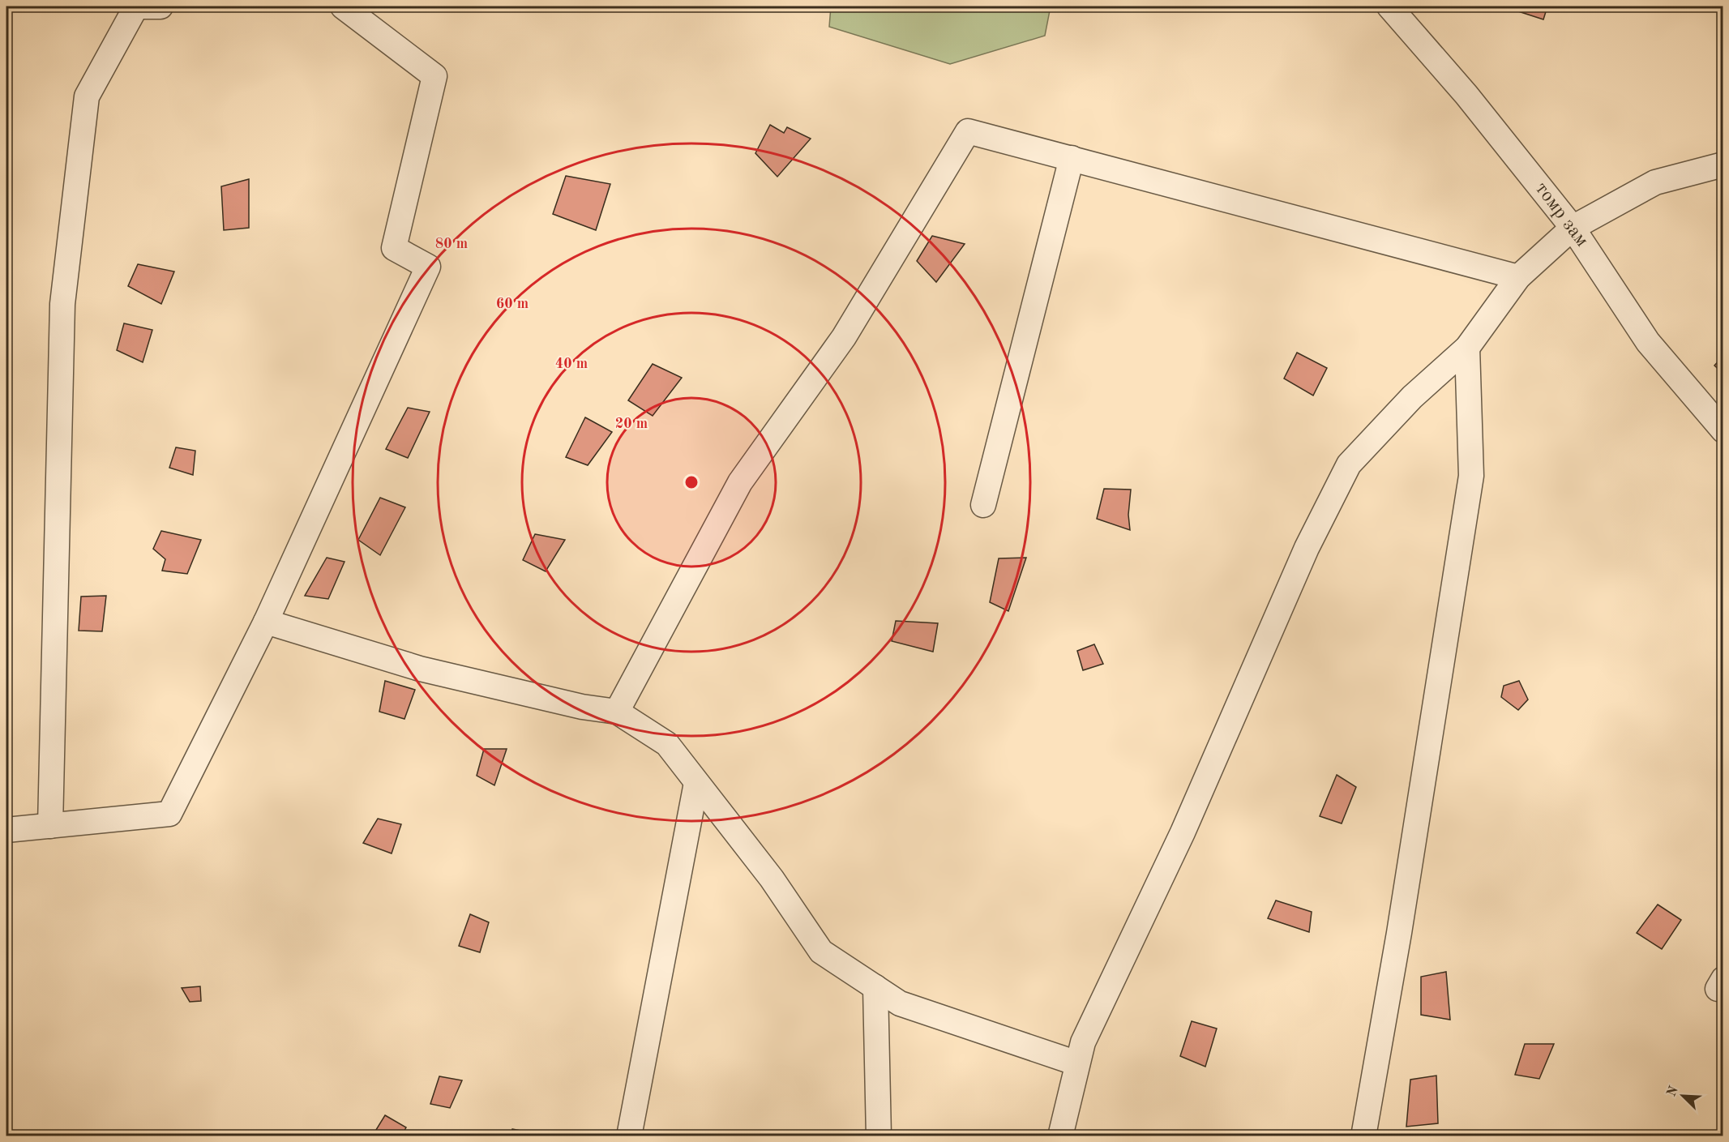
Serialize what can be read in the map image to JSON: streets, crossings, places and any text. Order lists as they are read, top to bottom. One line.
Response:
{"streets":{"street":["томр зам"]},"north":"top left","rings":["80 m","60 m","40 m","20 m"]}
